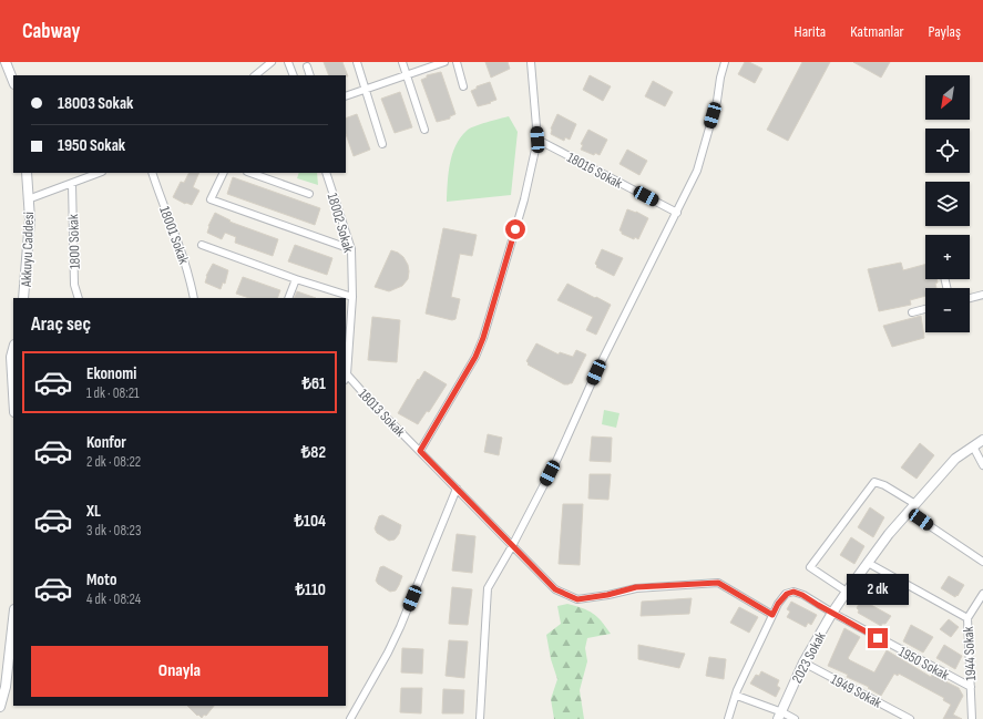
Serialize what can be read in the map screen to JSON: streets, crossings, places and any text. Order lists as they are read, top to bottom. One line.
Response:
{"streets":{"street":["18016 Sokak","18002 Sokak","18001 Sokak","1800 Sokak","Akkuyu Caddesi","18013 Sokak","1944 Sokak","2023 Sokak","1950 Sokak","1949 Sokak"]},"crossings":[["18002 Sokak","18013 Sokak"],["18013 Sokak","1950 Sokak"],["1944 Sokak","1950 Sokak"],["2023 Sokak","1950 Sokak"],["2023 Sokak","1949 Sokak"]],"north":"bottom left","page":{"header":"Cabway","nav":["Harita","Katmanlar","Paylaş"],"map_buttons":["+","−"],"banner":["18003 Sokak","1950 Sokak"],"heading":"Araç seç","list":[{"name":"Ekonomi","note":"1 dk · 08:21","value":"₺61"},{"name":"Konfor","note":"2 dk · 08:22","value":"₺82"},{"name":"XL","note":"3 dk · 08:23","value":"₺104"},{"name":"Moto","note":"4 dk · 08:24","value":"₺110"}],"bubble":"2 dk","buttons":"Onayla"}}
